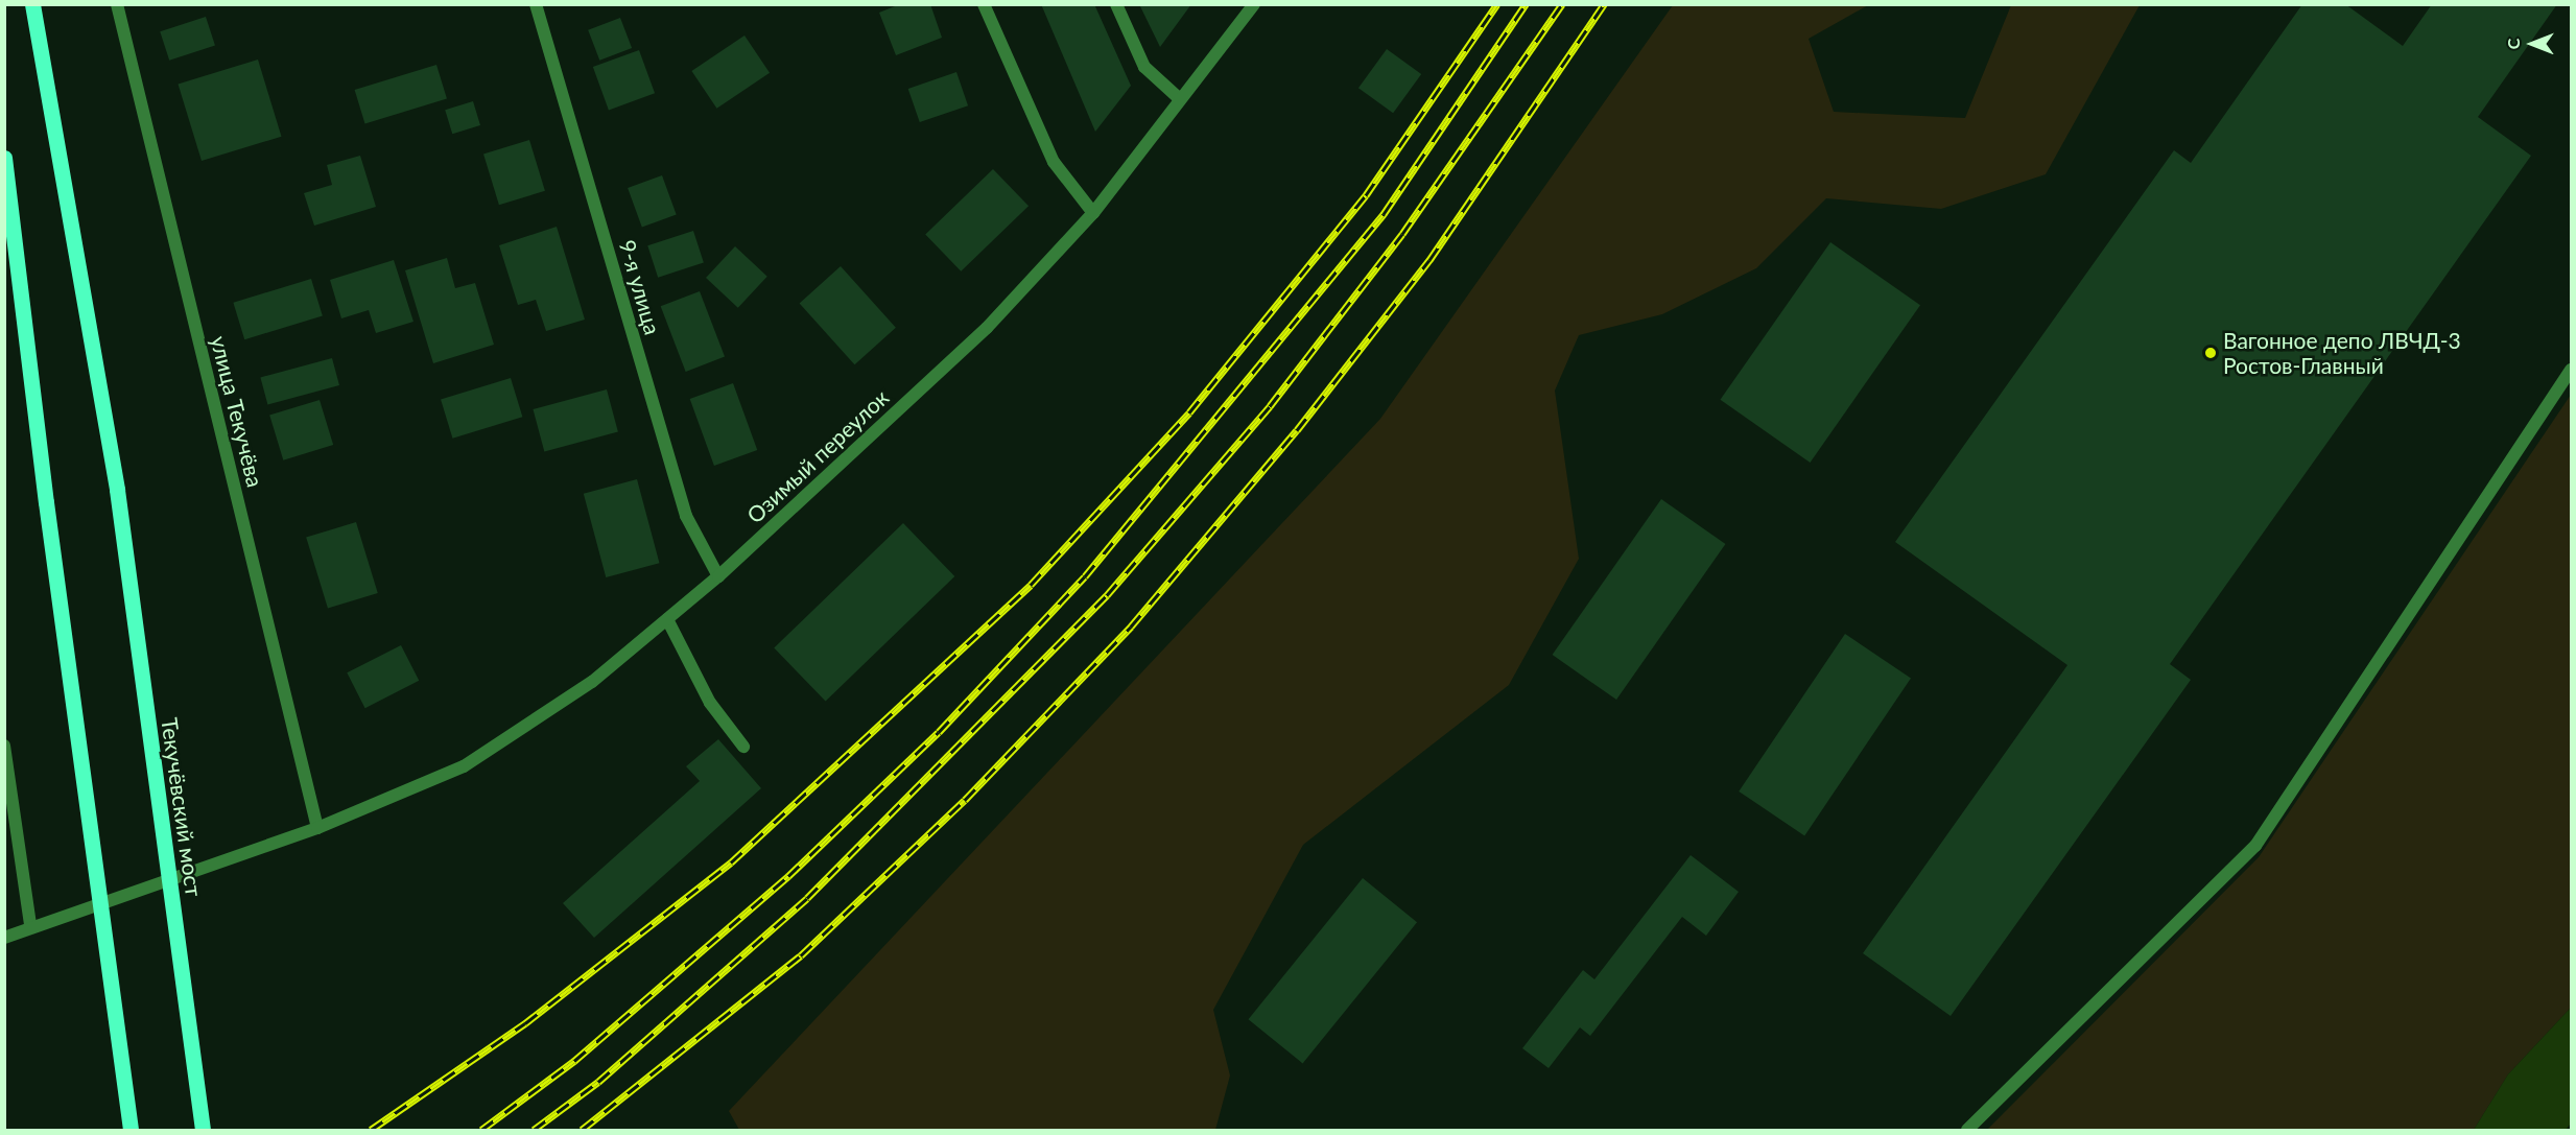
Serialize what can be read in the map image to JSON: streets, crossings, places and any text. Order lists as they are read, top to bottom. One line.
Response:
{"streets":{"main road":["Текучёвский мост"],"street":["9-я улица","улица Текучёва","Озимый переулок"]},"crossings":[["9-я улица","Озимый переулок"],["улица Текучёва","Озимый переулок"]],"places":["Вагонное депо ЛВЧД-3 Ростов-Главный"],"north":"left"}
